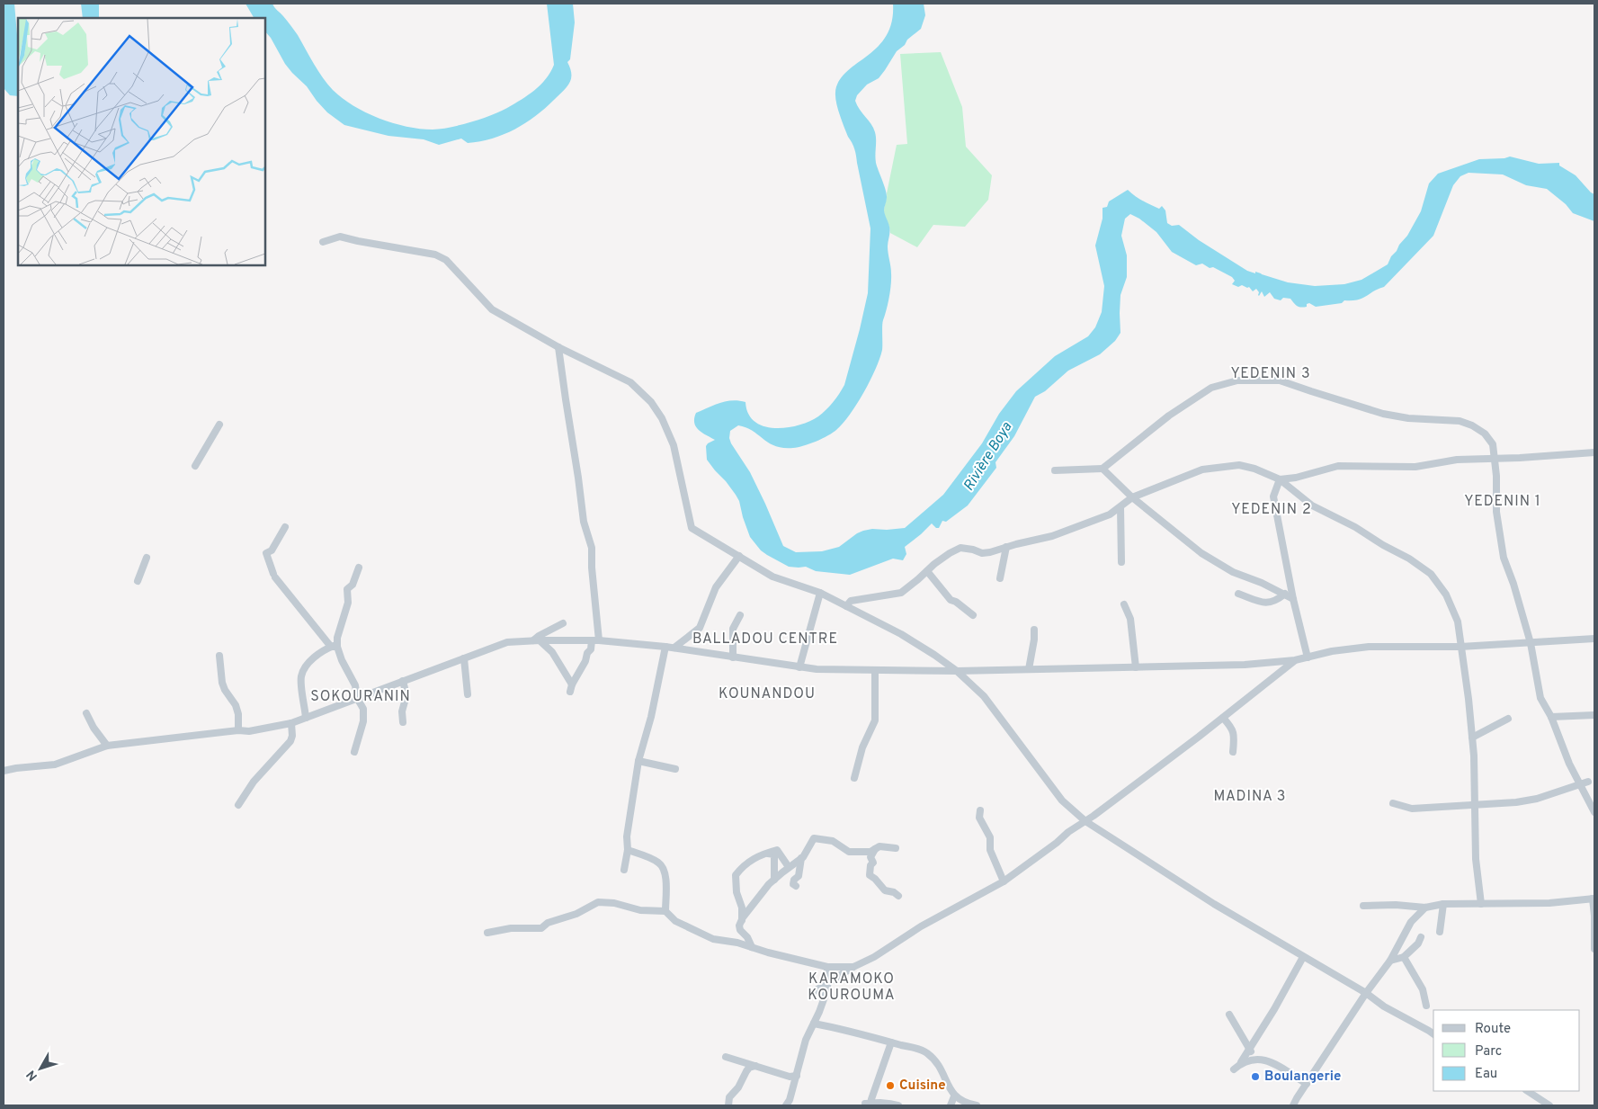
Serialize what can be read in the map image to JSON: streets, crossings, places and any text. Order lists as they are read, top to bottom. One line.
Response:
{"districts":["YEDENIN 3","YEDENIN 1","YEDENIN 2","BALLADOU CENTRE","KOUNANDOU","SOKOURANIN","MADINA 3","KARAMOKO KOUROUMA"],"water":["Rivière Boya"],"places":["Boulangerie","Cuisine"],"legend":["Route","Parc","Eau"],"north":"bottom left"}
